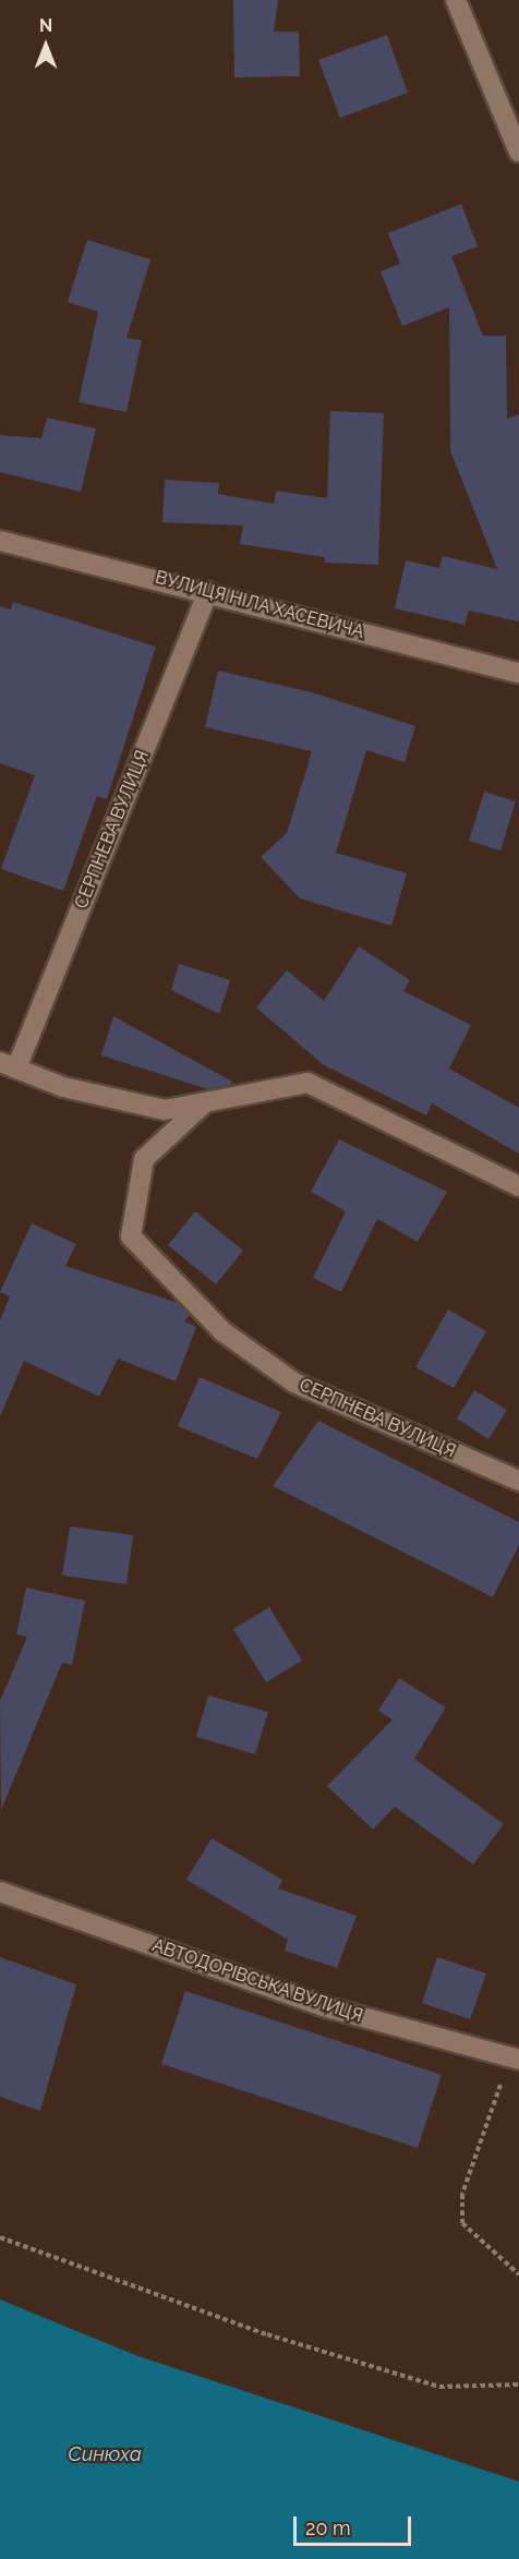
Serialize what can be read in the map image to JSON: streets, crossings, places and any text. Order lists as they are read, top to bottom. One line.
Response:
{"streets":{"street":["ВУЛИЦЯ НІЛА ХАСЕВИЧА","СЕРПНЕВА ВУЛИЦЯ","АВТОДОРІВСЬКА ВУЛИЦЯ"]},"crossings":[["ВУЛИЦЯ НІЛА ХАСЕВИЧА","СЕРПНЕВА ВУЛИЦЯ"]],"water":["Синюха"],"scale_bar":"20 m","north":"top"}
